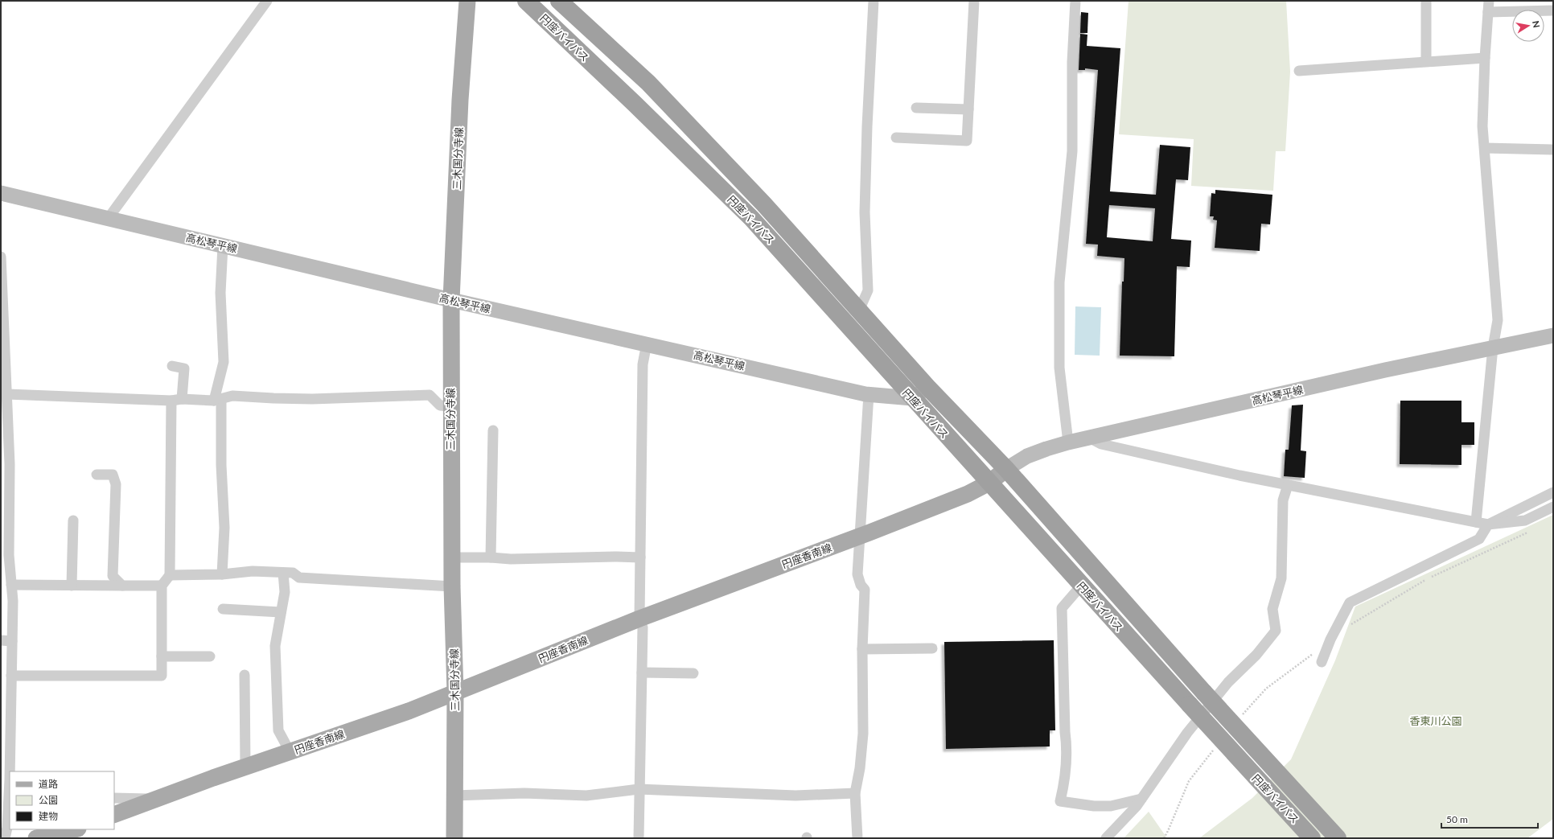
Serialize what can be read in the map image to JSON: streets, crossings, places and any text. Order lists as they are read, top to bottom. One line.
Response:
{"streets":{"highway":["円座バイパス"],"main road":["三木国分寺線","高松琴平線","円座香南線"]},"crossings":[["円座バイパス","高松琴平線"],["円座バイパス","円座香南線"],["三木国分寺線","高松琴平線"],["三木国分寺線","円座香南線"],["高松琴平線","円座香南線"]],"parks":["香東川公園"],"legend":["道路","公園","建物"],"scale_bar":"50 m","north":"right"}
